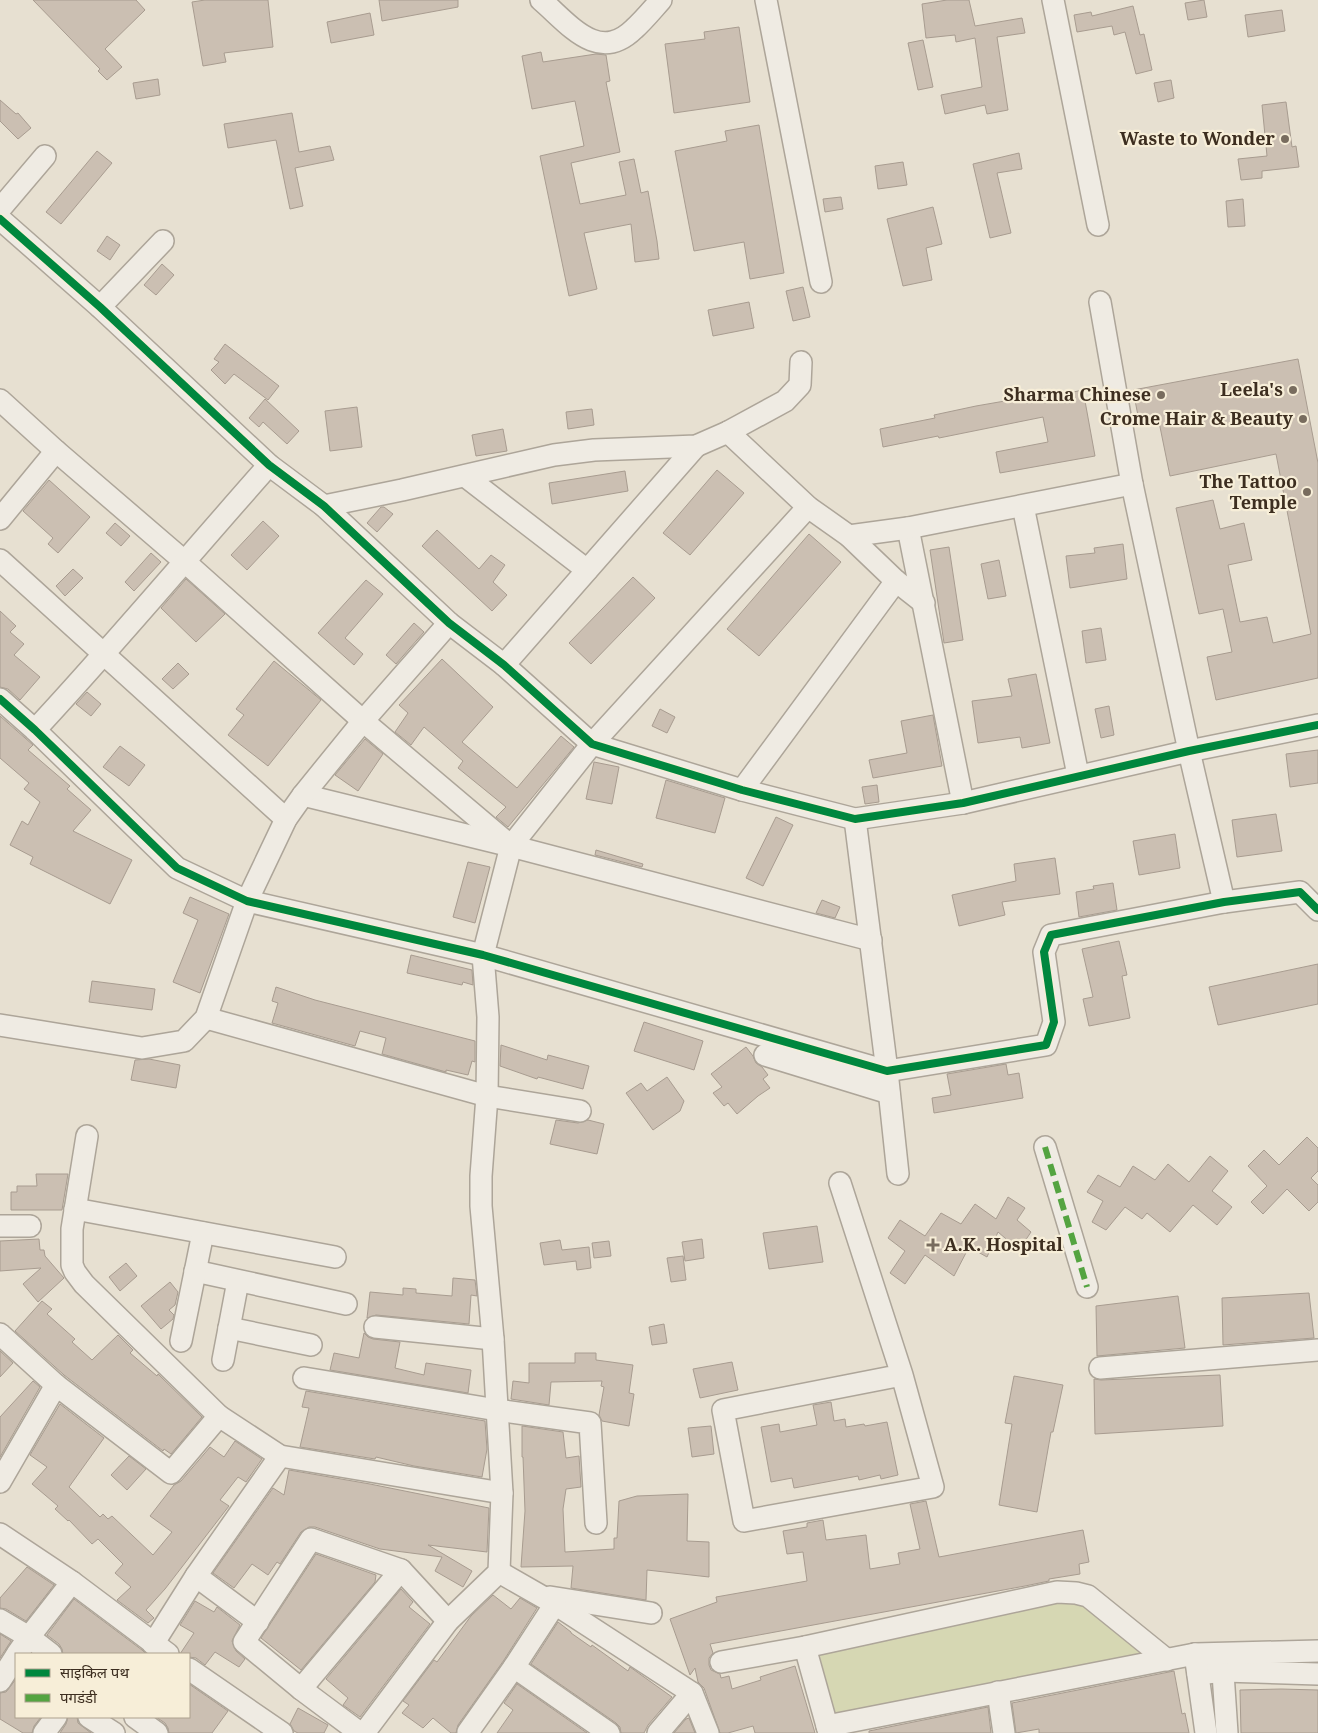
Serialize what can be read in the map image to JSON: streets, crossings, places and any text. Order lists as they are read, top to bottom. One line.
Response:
{"places":{"other":["Waste to Wonder","Leela's","Sharma Chinese","Crome Hair & Beauty","The Tattoo Temple"],"health":["A.K. Hospital"]},"legend":["साइकिल पथ","पगडंडी"]}
